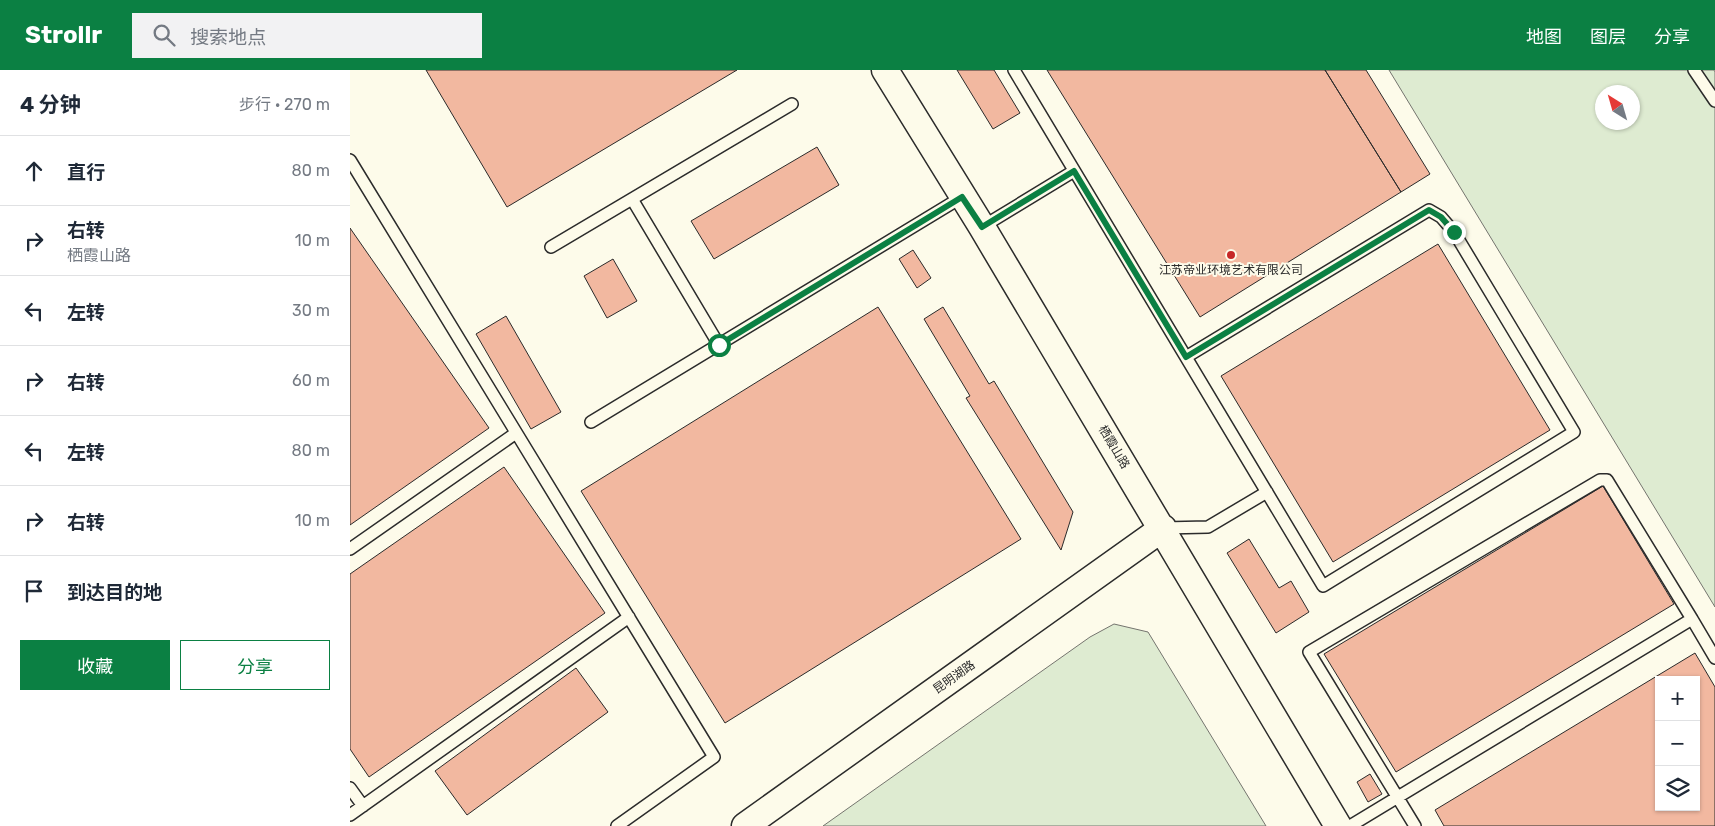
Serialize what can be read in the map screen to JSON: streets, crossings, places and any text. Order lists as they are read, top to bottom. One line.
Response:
{"streets":{"street":["栖霞山路","昆明湖路"]},"crossings":[["栖霞山路","昆明湖路"]],"places":["江苏帝业环境艺术有限公司"],"north":"top left","page":{"header":"Strollr","search":"搜索地点","nav":["地图","图层","分享"],"heading":["4 分钟","步行 · 270 m"],"list":[["直行","80 m"],["右转","栖霞山路","10 m"],["左转","30 m"],["右转","60 m"],["左转","80 m"],["右转","10 m"],"到达目的地"],"buttons":["收藏","分享"],"map_buttons":["+","−"]}}
